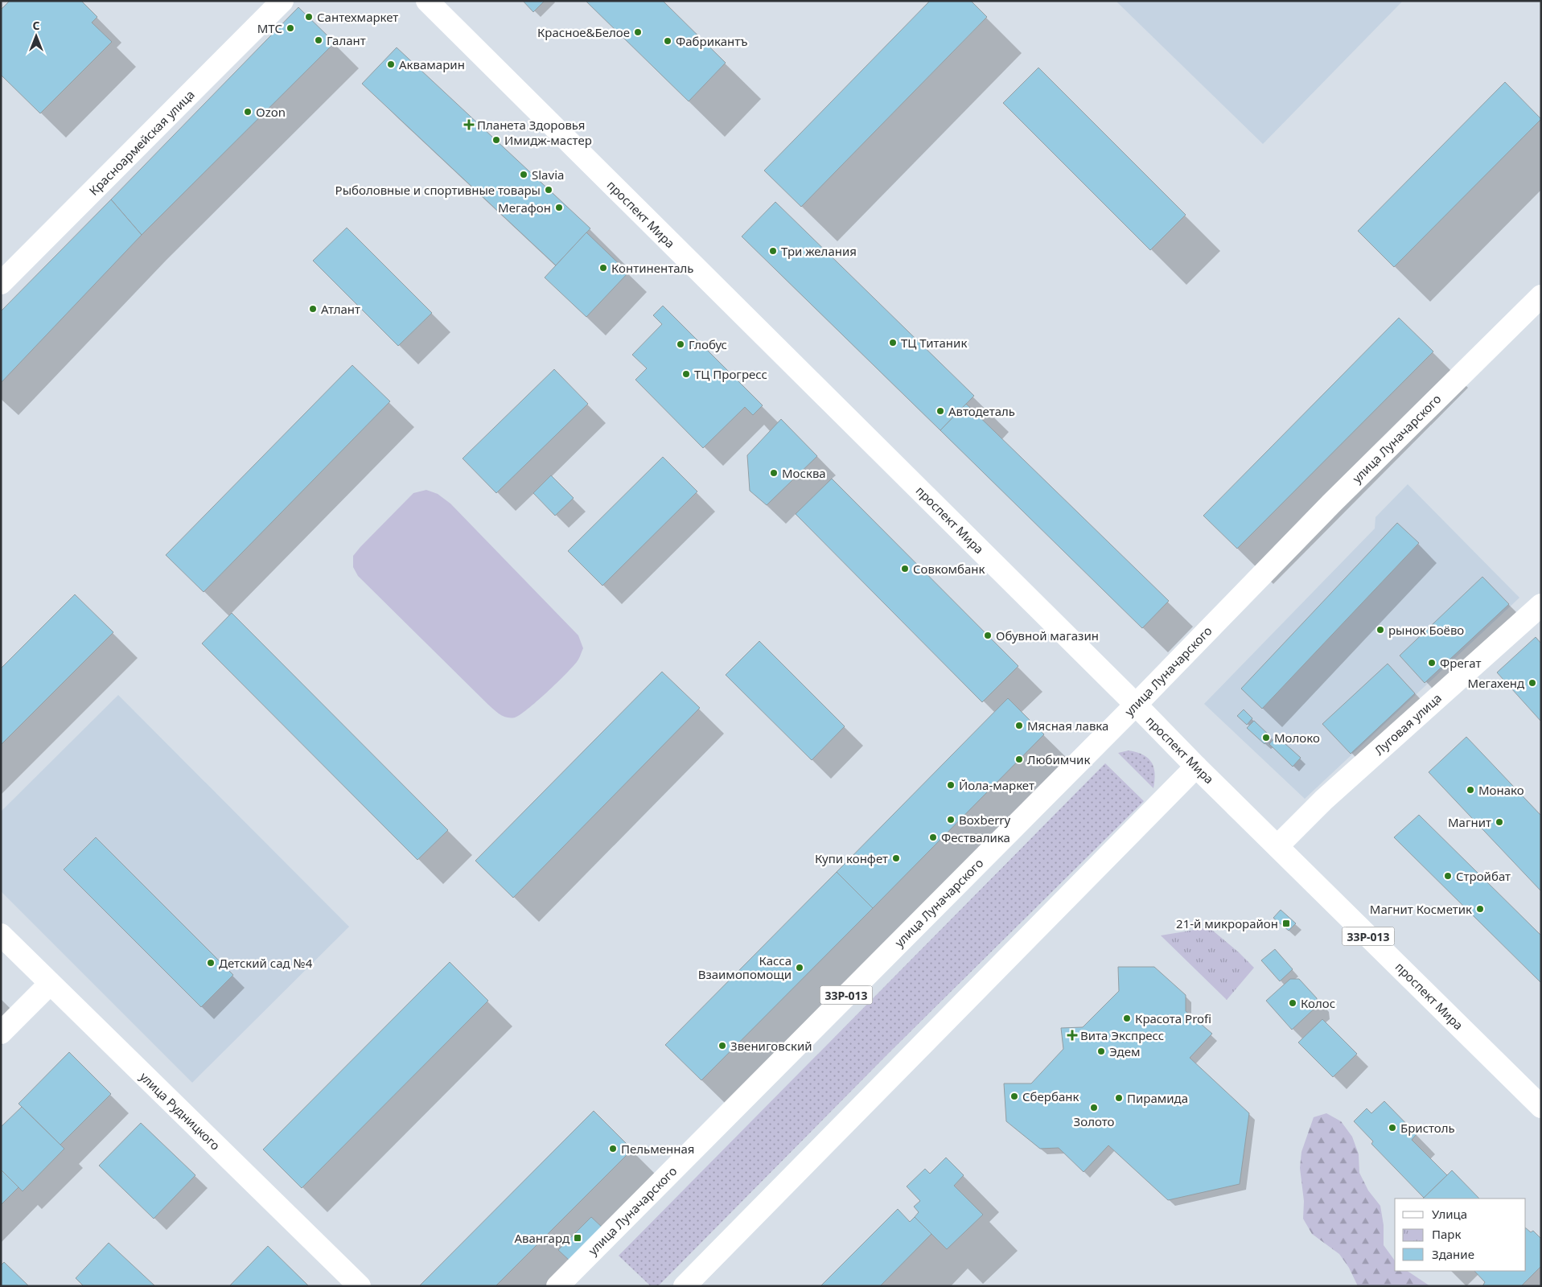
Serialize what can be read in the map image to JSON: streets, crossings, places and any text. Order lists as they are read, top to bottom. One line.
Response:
{"streets":{"main road":["Красноармейская улица","проспект Мира","улица Луначарского","Луговая улица","33Р-013","улица Рудницкого"]},"crossings":[["проспект Мира","улица Луначарского"],["проспект Мира","Луговая улица"]],"places":{"other":["Сантехмаркет","МТС","Красное&Белое","Галант","Фабрикантъ","Аквамарин","Ozon","Имидж-мастер","Slavia","Рыболовные и спортивные товары","Мегафон","Три желания","Континенталь","Атлант","ТЦ Титаник","Глобус","ТЦ Прогресс","Автодеталь","Москва","Совкомбанк","рынок Боёво","Обувной магазин","Фрегат","Мегахенд","Мясная лавка","Молоко","Любимчик","Йола-маркет","Монако","Boxberry","Магнит","Фествалика","Купи конфет","Стройбат","Магнит Косметик","Детский сад №4","Касса Взаимопомощи","Колос","Красота Profi","Звениговский","Эдем","Сбербанк","Пирамида","Золото","Бристоль","Пельменная"],"health":["Планета Здоровья","Вита Экспресс"],"transit":["21-й микрорайон","Авангард"]},"legend":["Улица","Парк","Здание"],"north":"top"}
